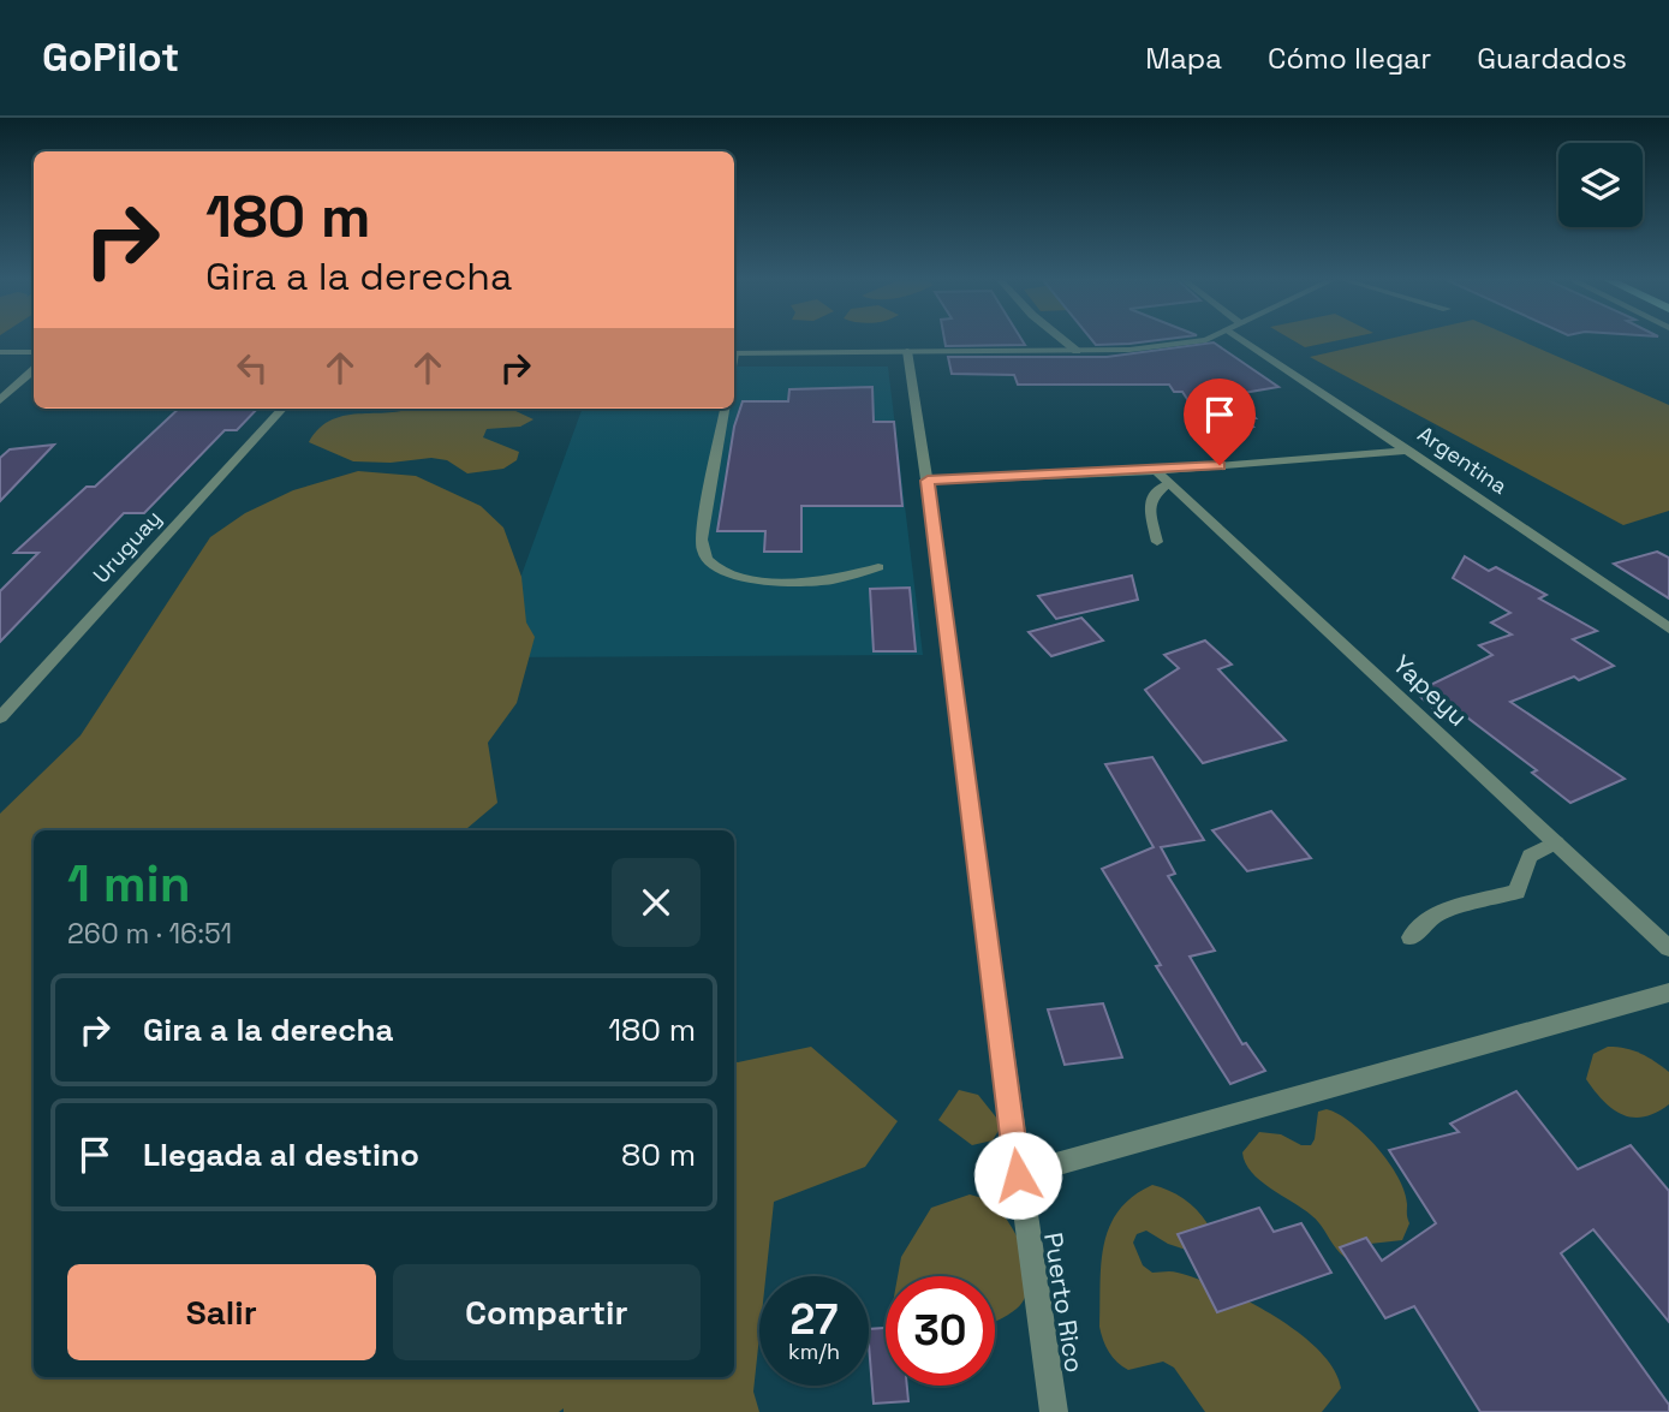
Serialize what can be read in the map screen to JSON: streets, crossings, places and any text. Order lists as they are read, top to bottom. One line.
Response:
{"streets":{"street":["Argentina","Uruguay","Yapeyu","Puerto Rico"]},"page":{"header":"GoPilot","nav":["Mapa","Cómo llegar","Guardados"],"turn":["180 m","Gira a la derecha"],"heading":["1 min","260 m · 16:51"],"list":[{"name":"Gira a la derecha","value":"180 m"},{"name":"Llegada al destino","value":"80 m"}],"buttons":["Salir","Compartir"],"speed":"27 km/h","limit":"30"}}
